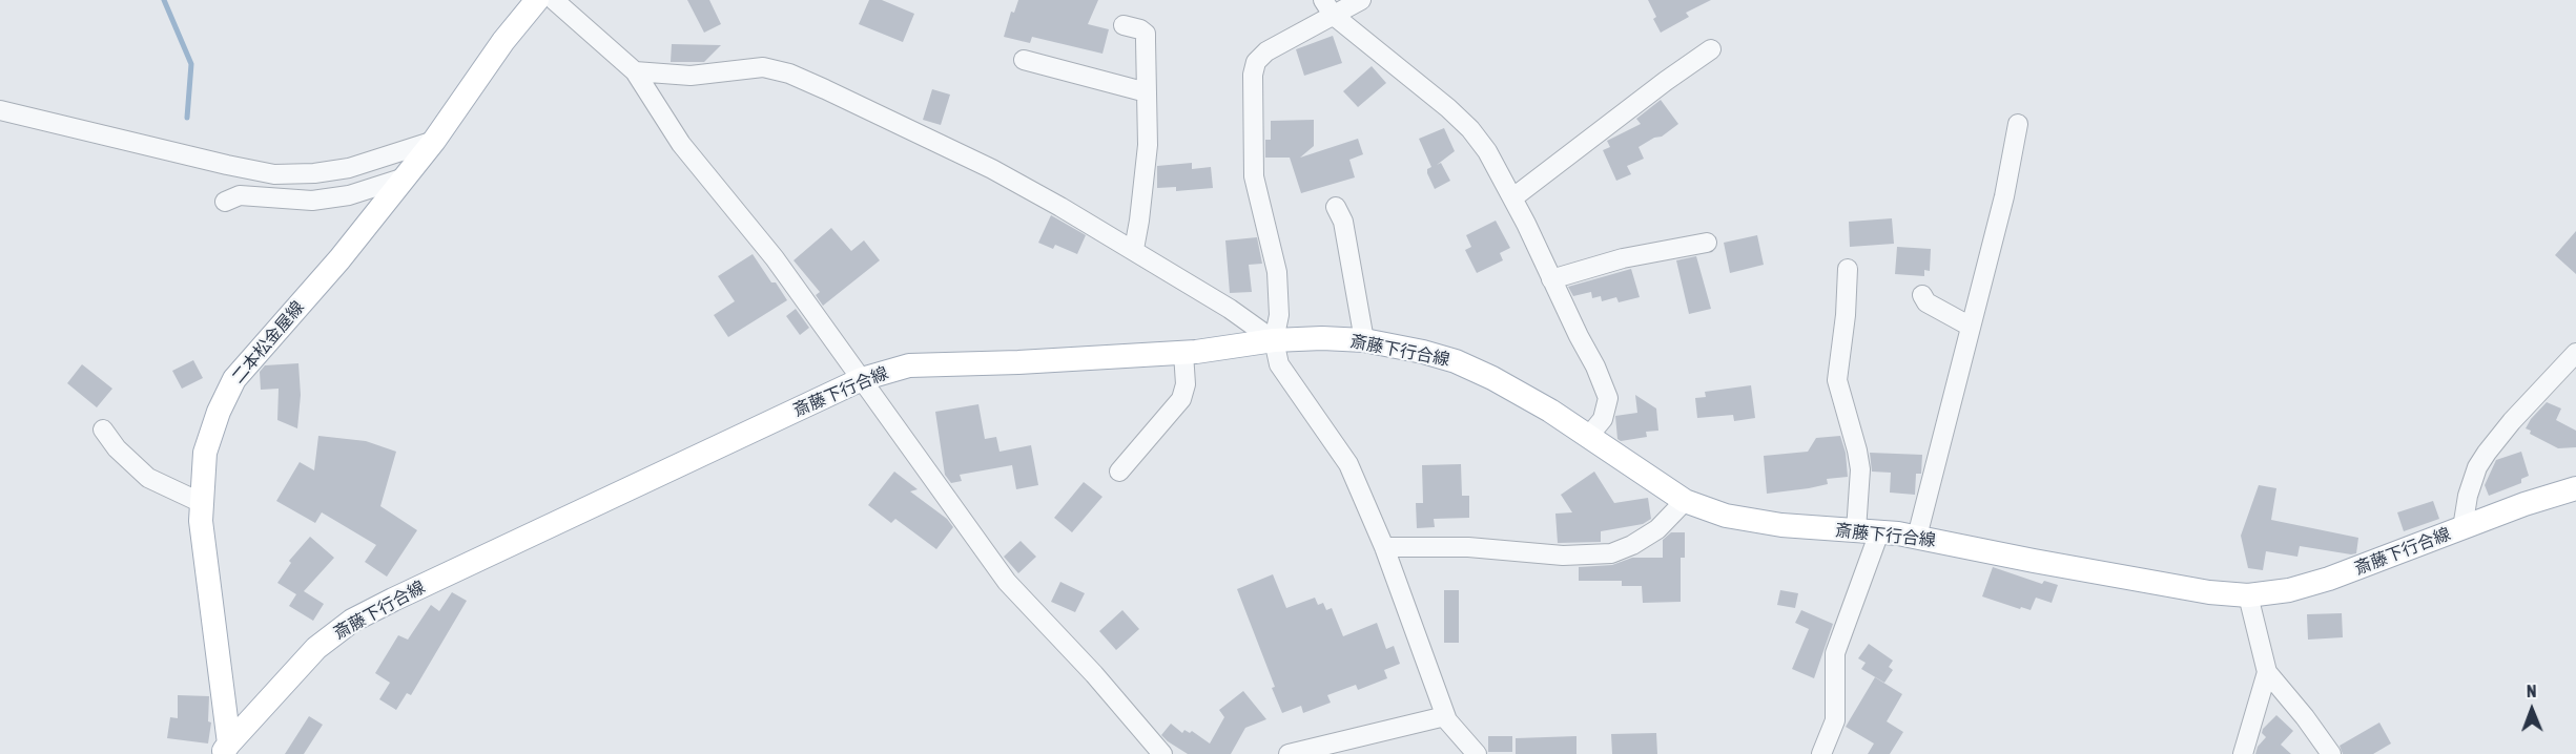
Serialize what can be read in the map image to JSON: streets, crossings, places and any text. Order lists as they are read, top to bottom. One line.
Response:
{"streets":{"main road":["二本松金屋線","斎藤下行合線"]},"crossings":[["二本松金屋線","斎藤下行合線"]],"north":"top"}
